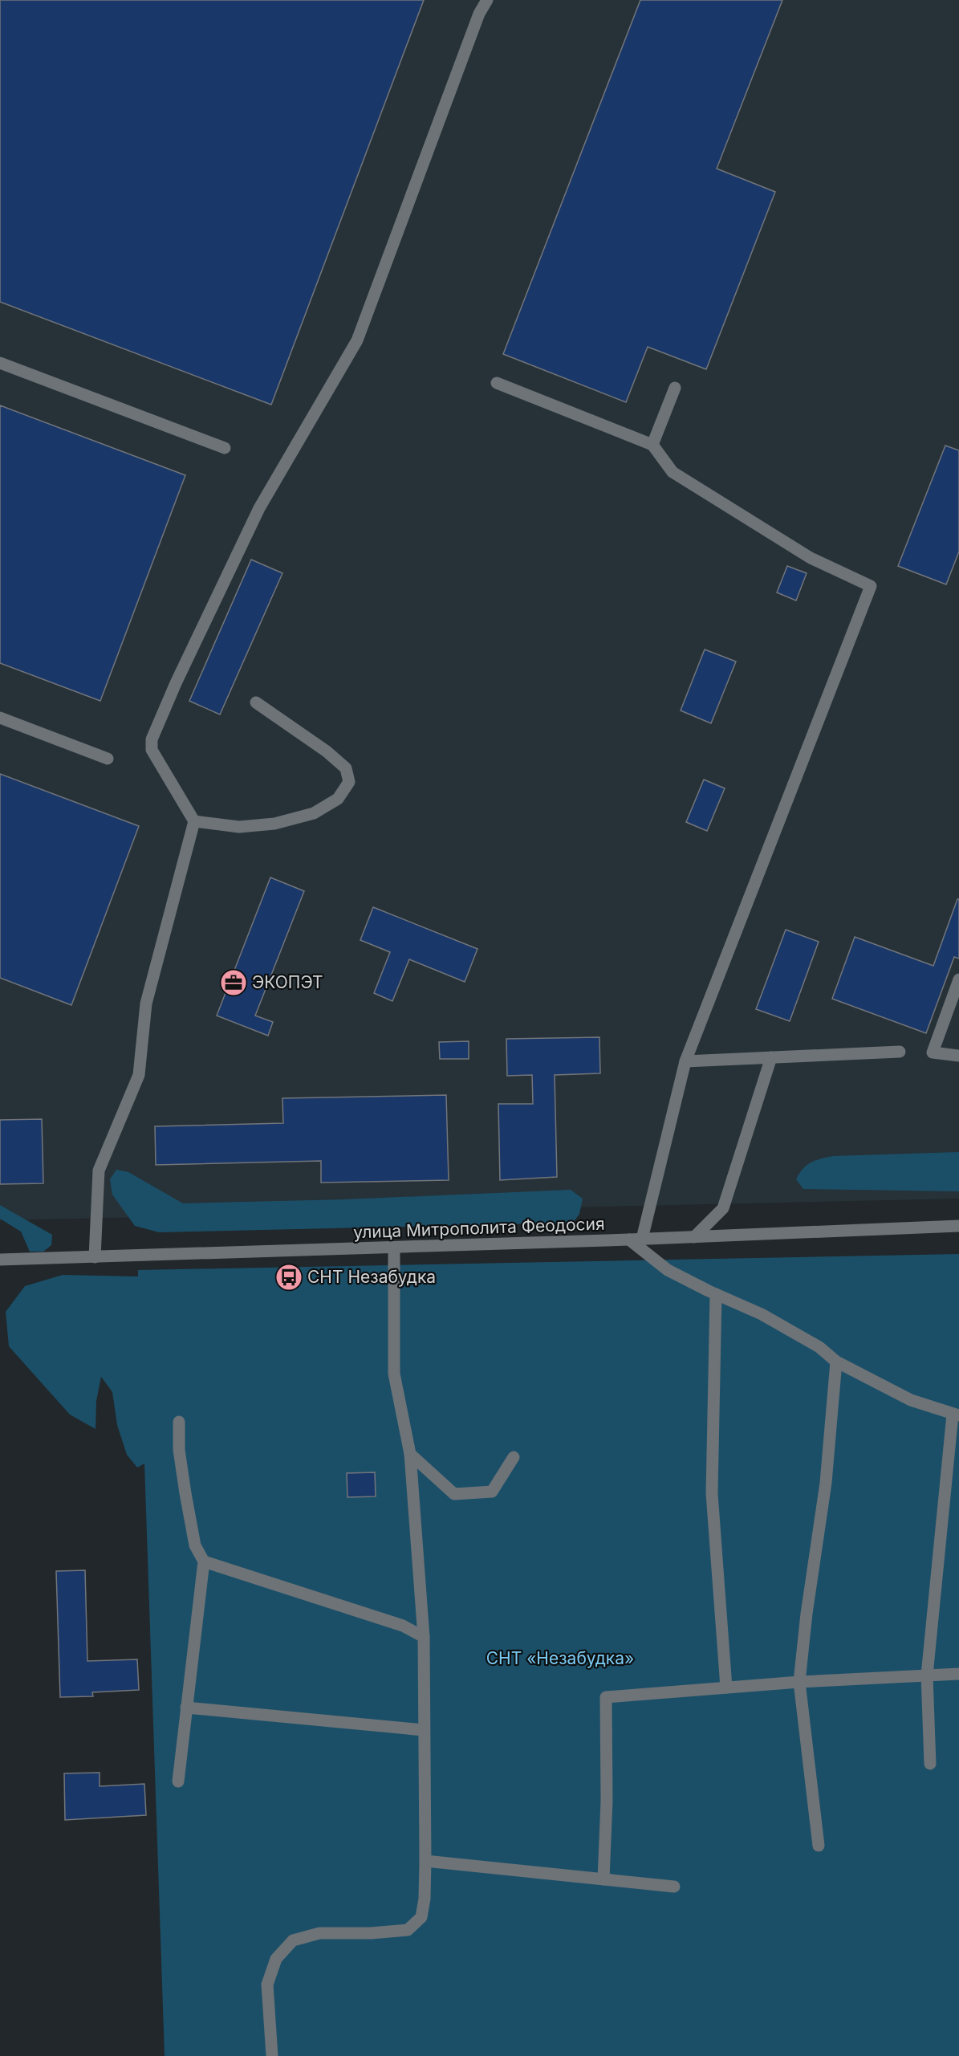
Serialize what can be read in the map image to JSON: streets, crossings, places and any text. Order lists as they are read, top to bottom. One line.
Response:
{"streets":{"street":["улица Митрополита Феодосия"]},"parks":["СНТ «Незабудка»"],"places":{"office":["ЭКОПЭТ"],"bus stop":["СНТ Незабудка"]}}
